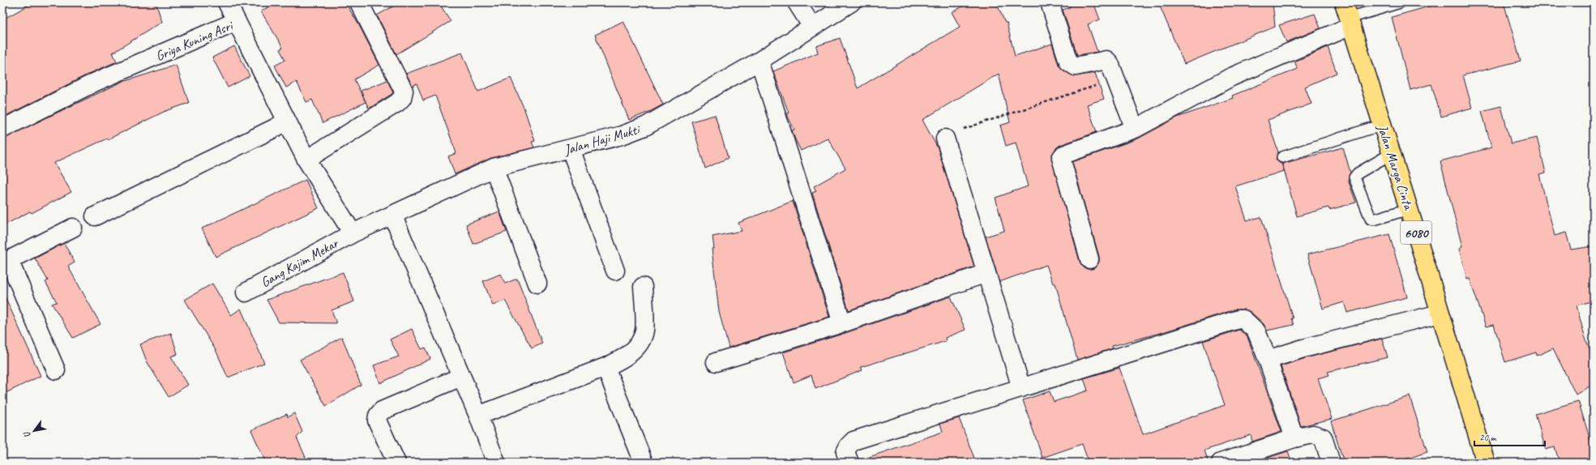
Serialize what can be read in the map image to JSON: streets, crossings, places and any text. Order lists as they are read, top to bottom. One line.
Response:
{"streets":{"main road":["Jalan Marga Cinta","6080"],"street":["Griya Kuning Asri","Jalan Haji Mukti","Gang Kajim Mekar"]},"crossings":[["Griya Kuning Asri","Jalan Haji Mukti"],["Griya Kuning Asri","Gang Kajim Mekar"],["Jalan Haji Mukti","Gang Kajim Mekar"]],"scale_bar":"20 m","north":"bottom left"}
